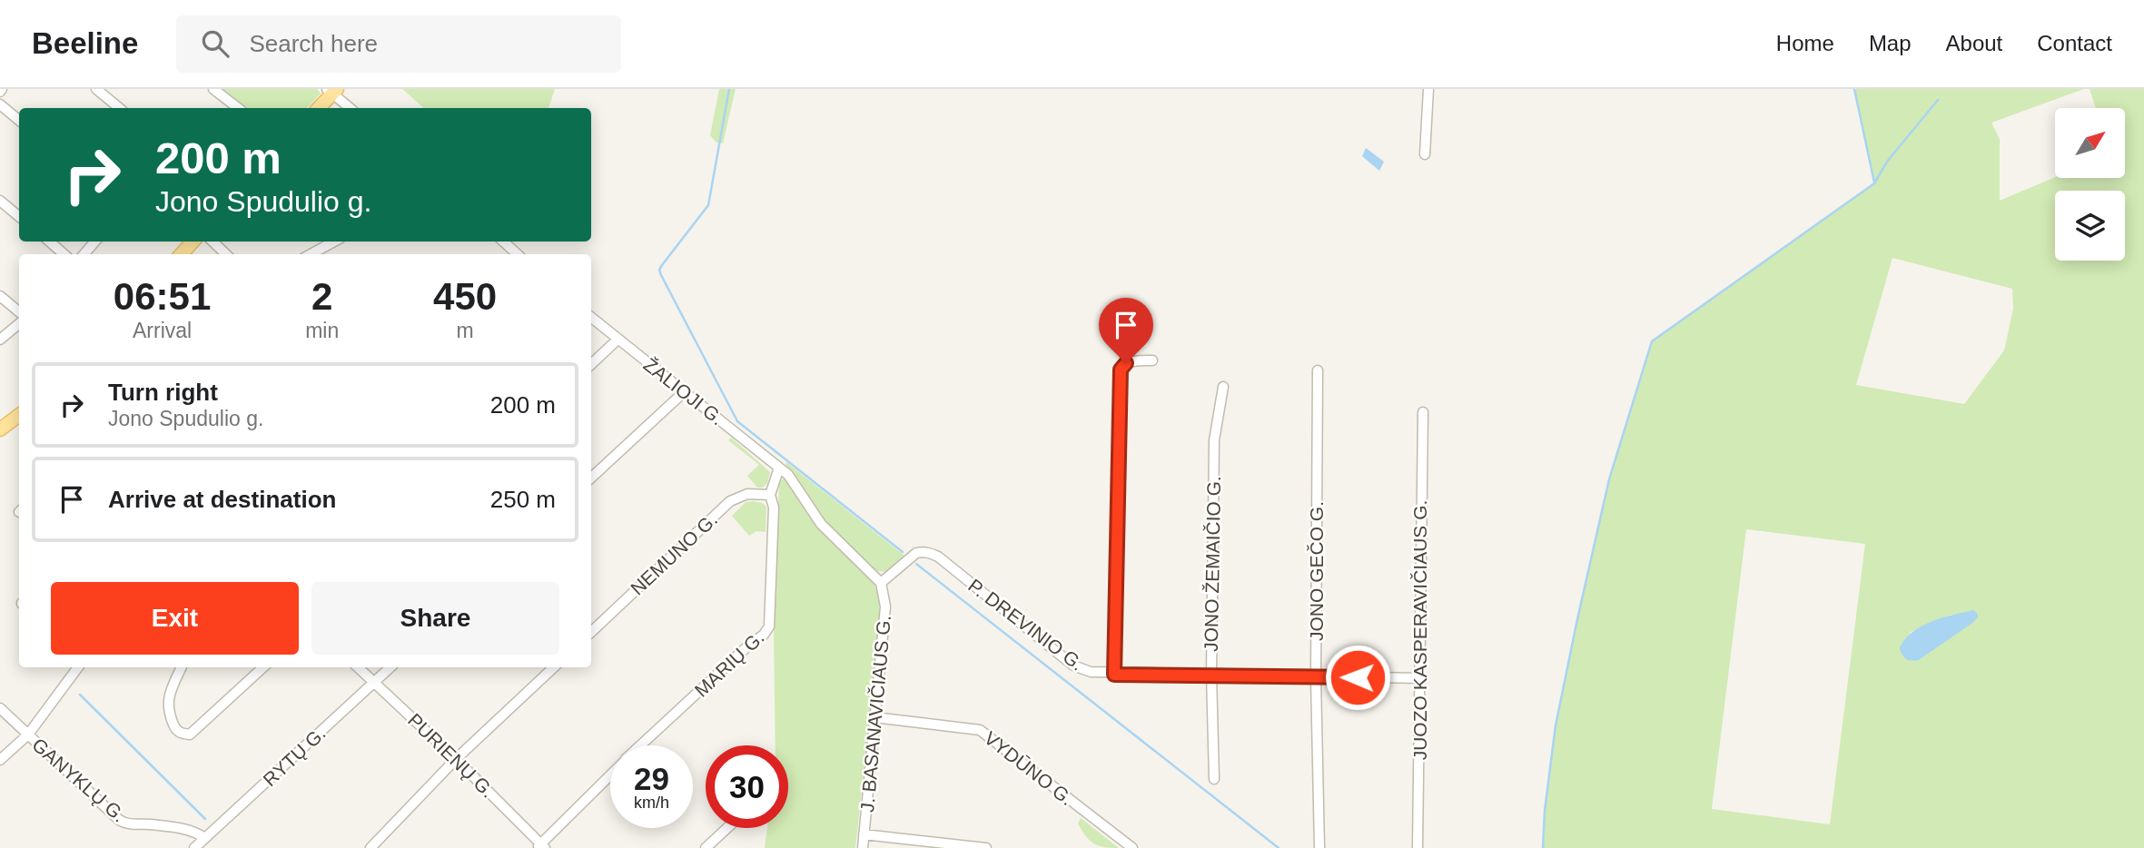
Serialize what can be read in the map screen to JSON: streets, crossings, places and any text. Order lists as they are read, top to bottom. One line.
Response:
{"streets":{"street":["ŽALIOJI G.","NEMUNO G.","JONO ŽEMAIČIO G.","JONO GEČO G.","P. DREVINIO G.","JUOZO KASPERAVIČIAUS G.","MARIŲ G.","J. BASANAVIČIAUS G.","PURIENŲ G.","RYTŲ G.","VYDŪNO G.","GANYKLŲ G."]},"crossings":[["ŽALIOJI G.","MARIŲ G."],["NEMUNO G.","MARIŲ G."],["JONO ŽEMAIČIO G.","P. DREVINIO G."],["JONO GEČO G.","P. DREVINIO G."],["P. DREVINIO G.","JUOZO KASPERAVIČIAUS G."],["P. DREVINIO G.","J. BASANAVIČIAUS G."],["MARIŲ G.","PURIENŲ G."],["J. BASANAVIČIAUS G.","VYDŪNO G."],["PURIENŲ G.","RYTŲ G."],["RYTŲ G.","GANYKLŲ G."]],"north":"top right","page":{"header":"Beeline","search":"Search here","nav":["Home","Map","About","Contact"],"turn":["200 m","Jono Spudulio g."],"eta":["06:51","Arrival","2","min","450","m"],"list":[{"name":"Turn right","note":"Jono Spudulio g.","value":"200 m"},{"name":"Arrive at destination","value":"250 m"}],"buttons":["Exit","Share"],"speed":"29 km/h","limit":"30"}}
